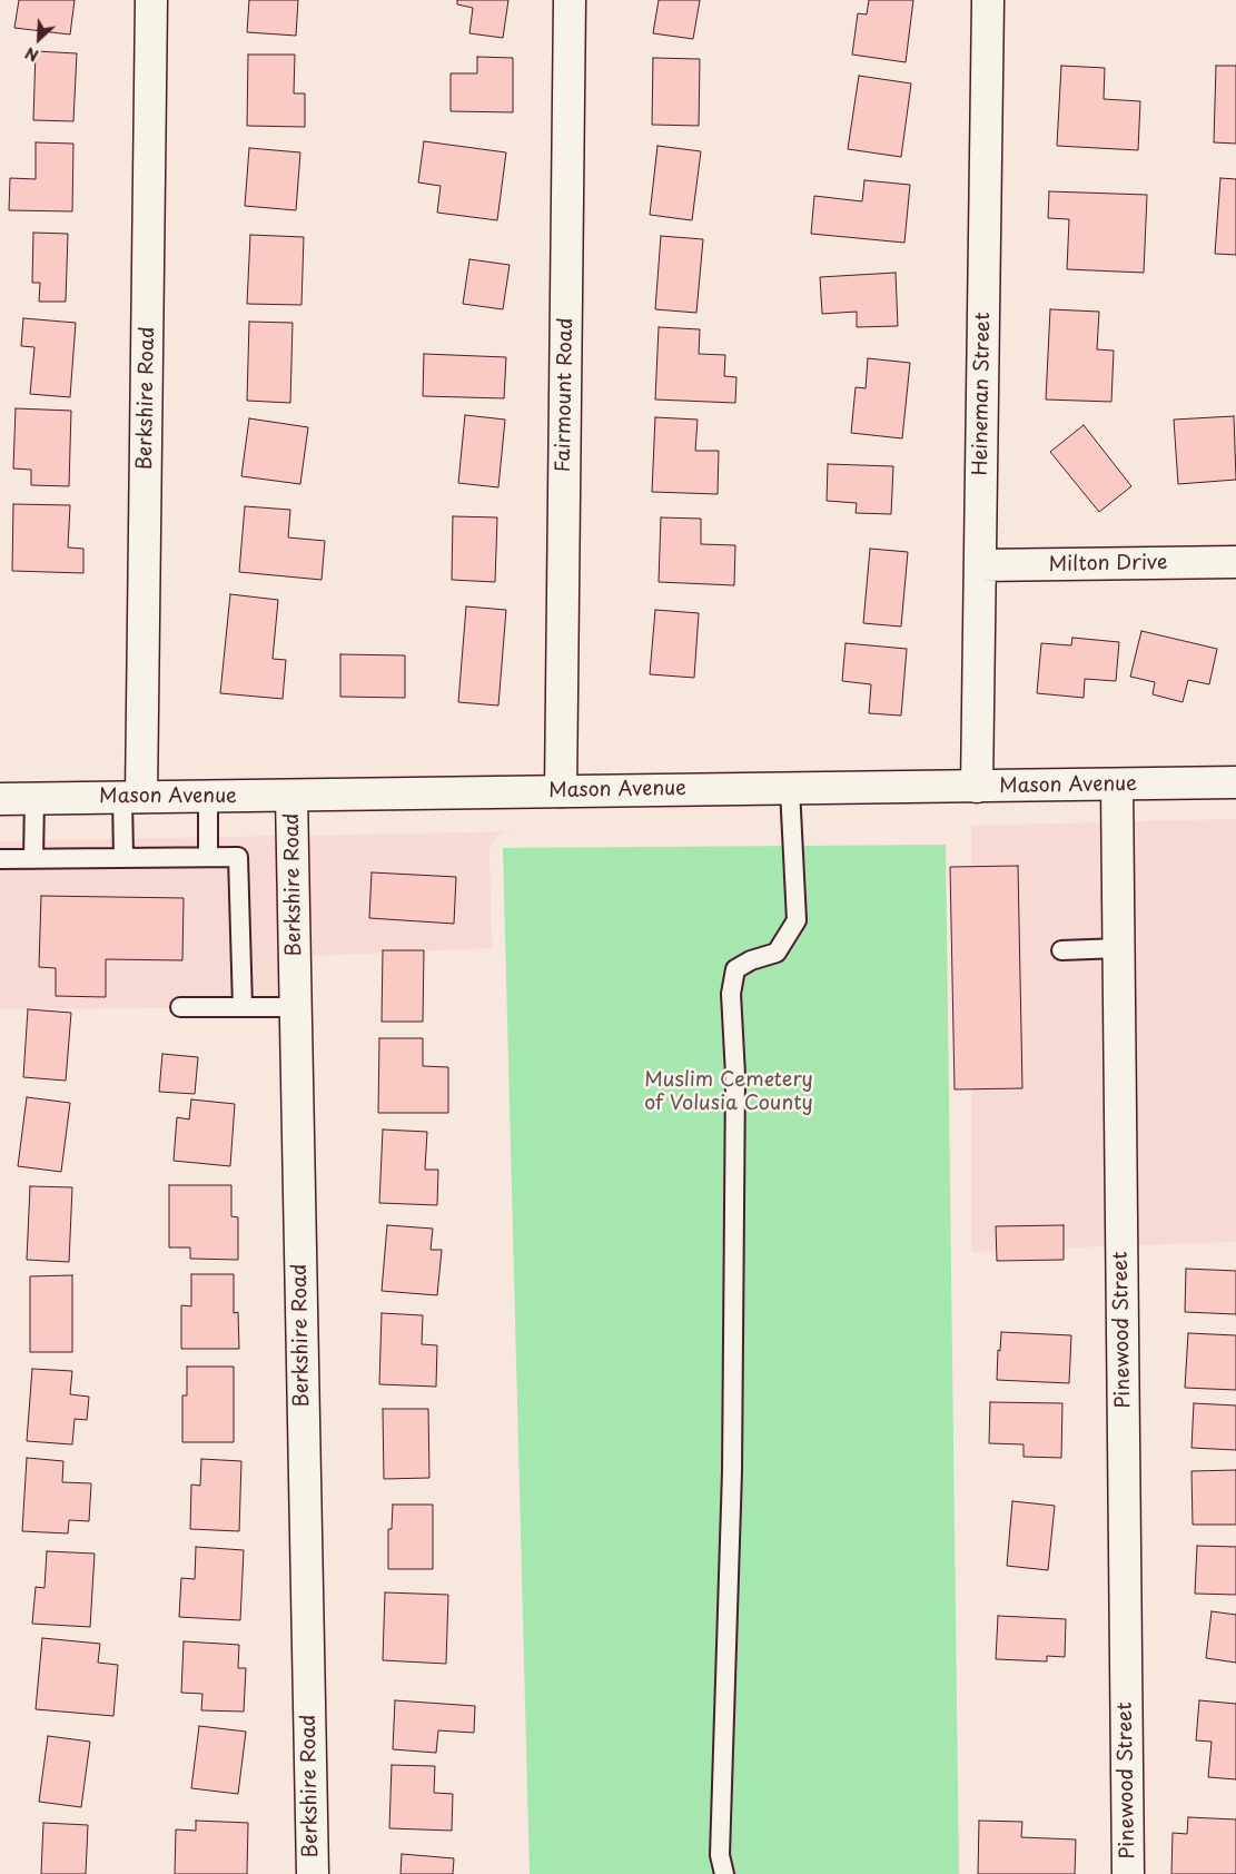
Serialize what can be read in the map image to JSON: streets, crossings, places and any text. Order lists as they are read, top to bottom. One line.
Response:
{"streets":{"street":["Heineman Street","Fairmount Road","Berkshire Road","Milton Drive","Mason Avenue","Pinewood Street"]},"crossings":[["Heineman Street","Milton Drive"],["Heineman Street","Mason Avenue"],["Fairmount Road","Mason Avenue"],["Berkshire Road","Mason Avenue"],["Mason Avenue","Pinewood Street"]],"parks":["Muslim Cemetery of Volusia County"],"north":"bottom left"}
